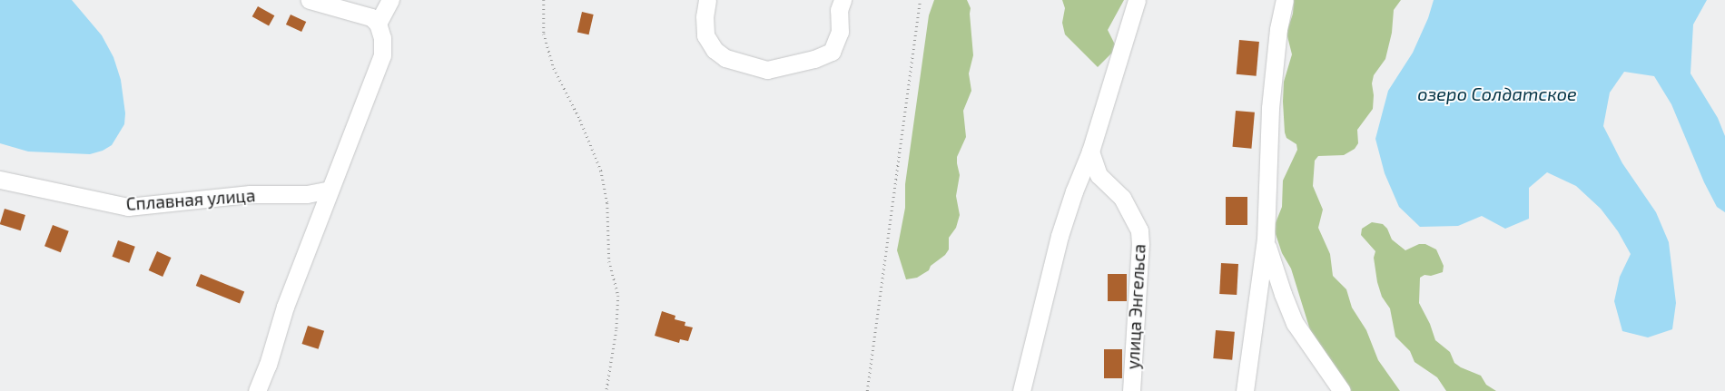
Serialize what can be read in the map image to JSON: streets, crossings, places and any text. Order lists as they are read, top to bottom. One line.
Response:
{"streets":{"street":["Сплавная улица","улица Энгельса"]},"water":["озеро Солдатское"]}
